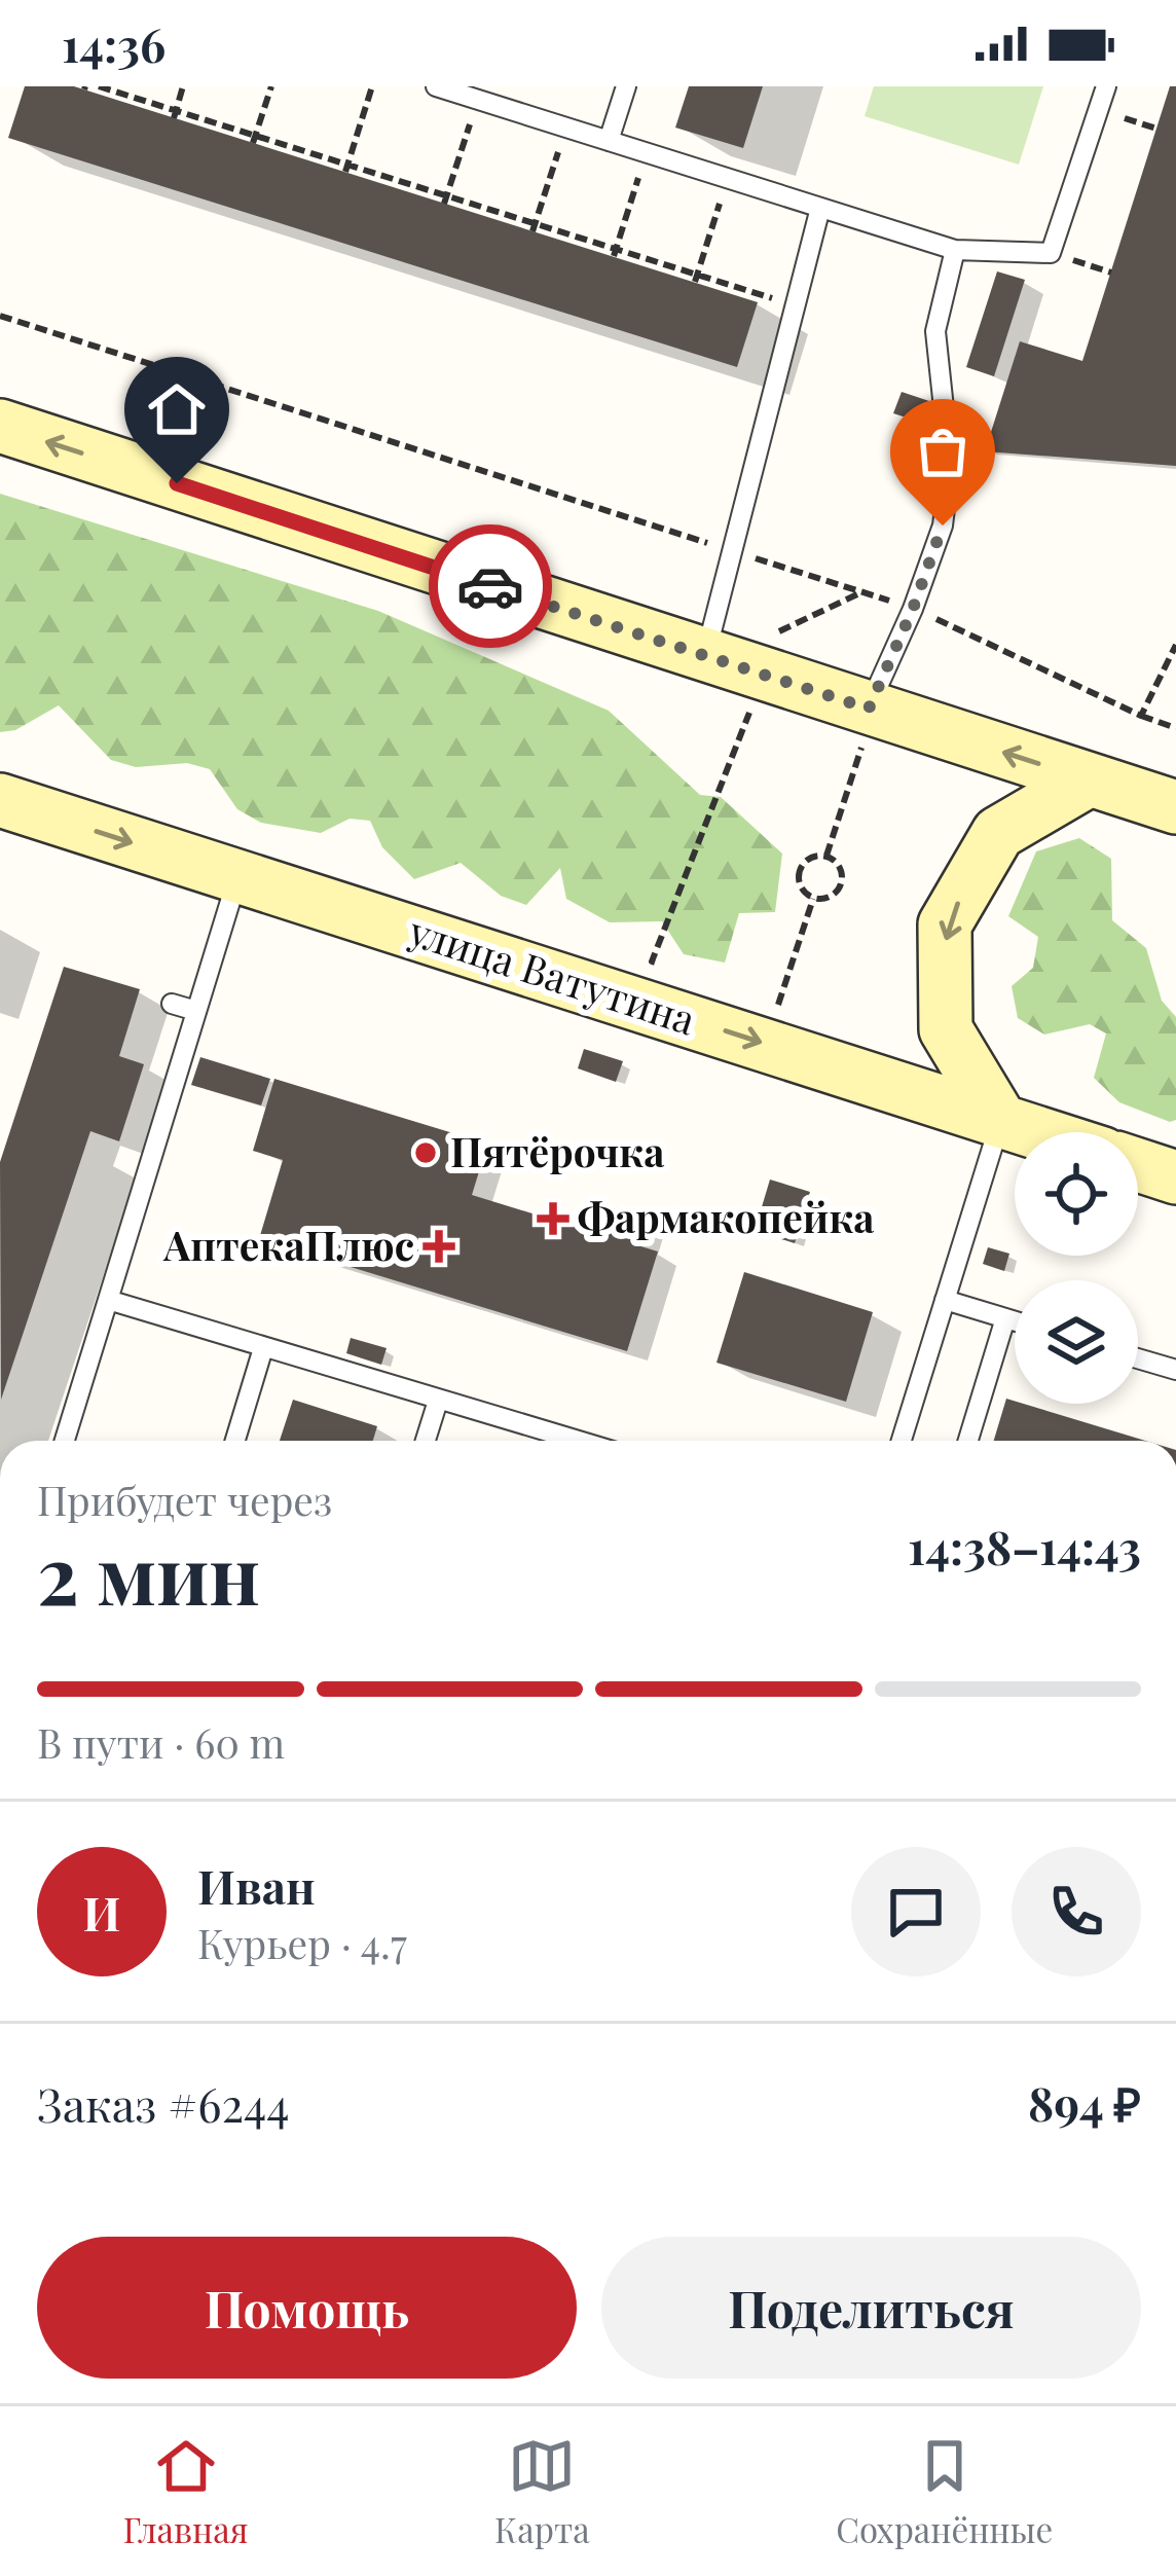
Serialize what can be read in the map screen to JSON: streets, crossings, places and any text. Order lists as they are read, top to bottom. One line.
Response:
{"streets":{"main road":["улица Ватутина"]},"places":{"other":["Пятёрочка"],"health":["Фармакопейка","АптекаПлюс"]},"page":{"status":"14:36","heading":["2 мин","Прибудет через","14:38–14:43"],"panel":["Иван","Курьер · 4.7","Заказ #6244","894 ₽"],"bar":"В пути · 60 m","round":"И","buttons":["Помощь","Поделиться"],"tabs":["Главная","Карта","Сохранённые"]}}
